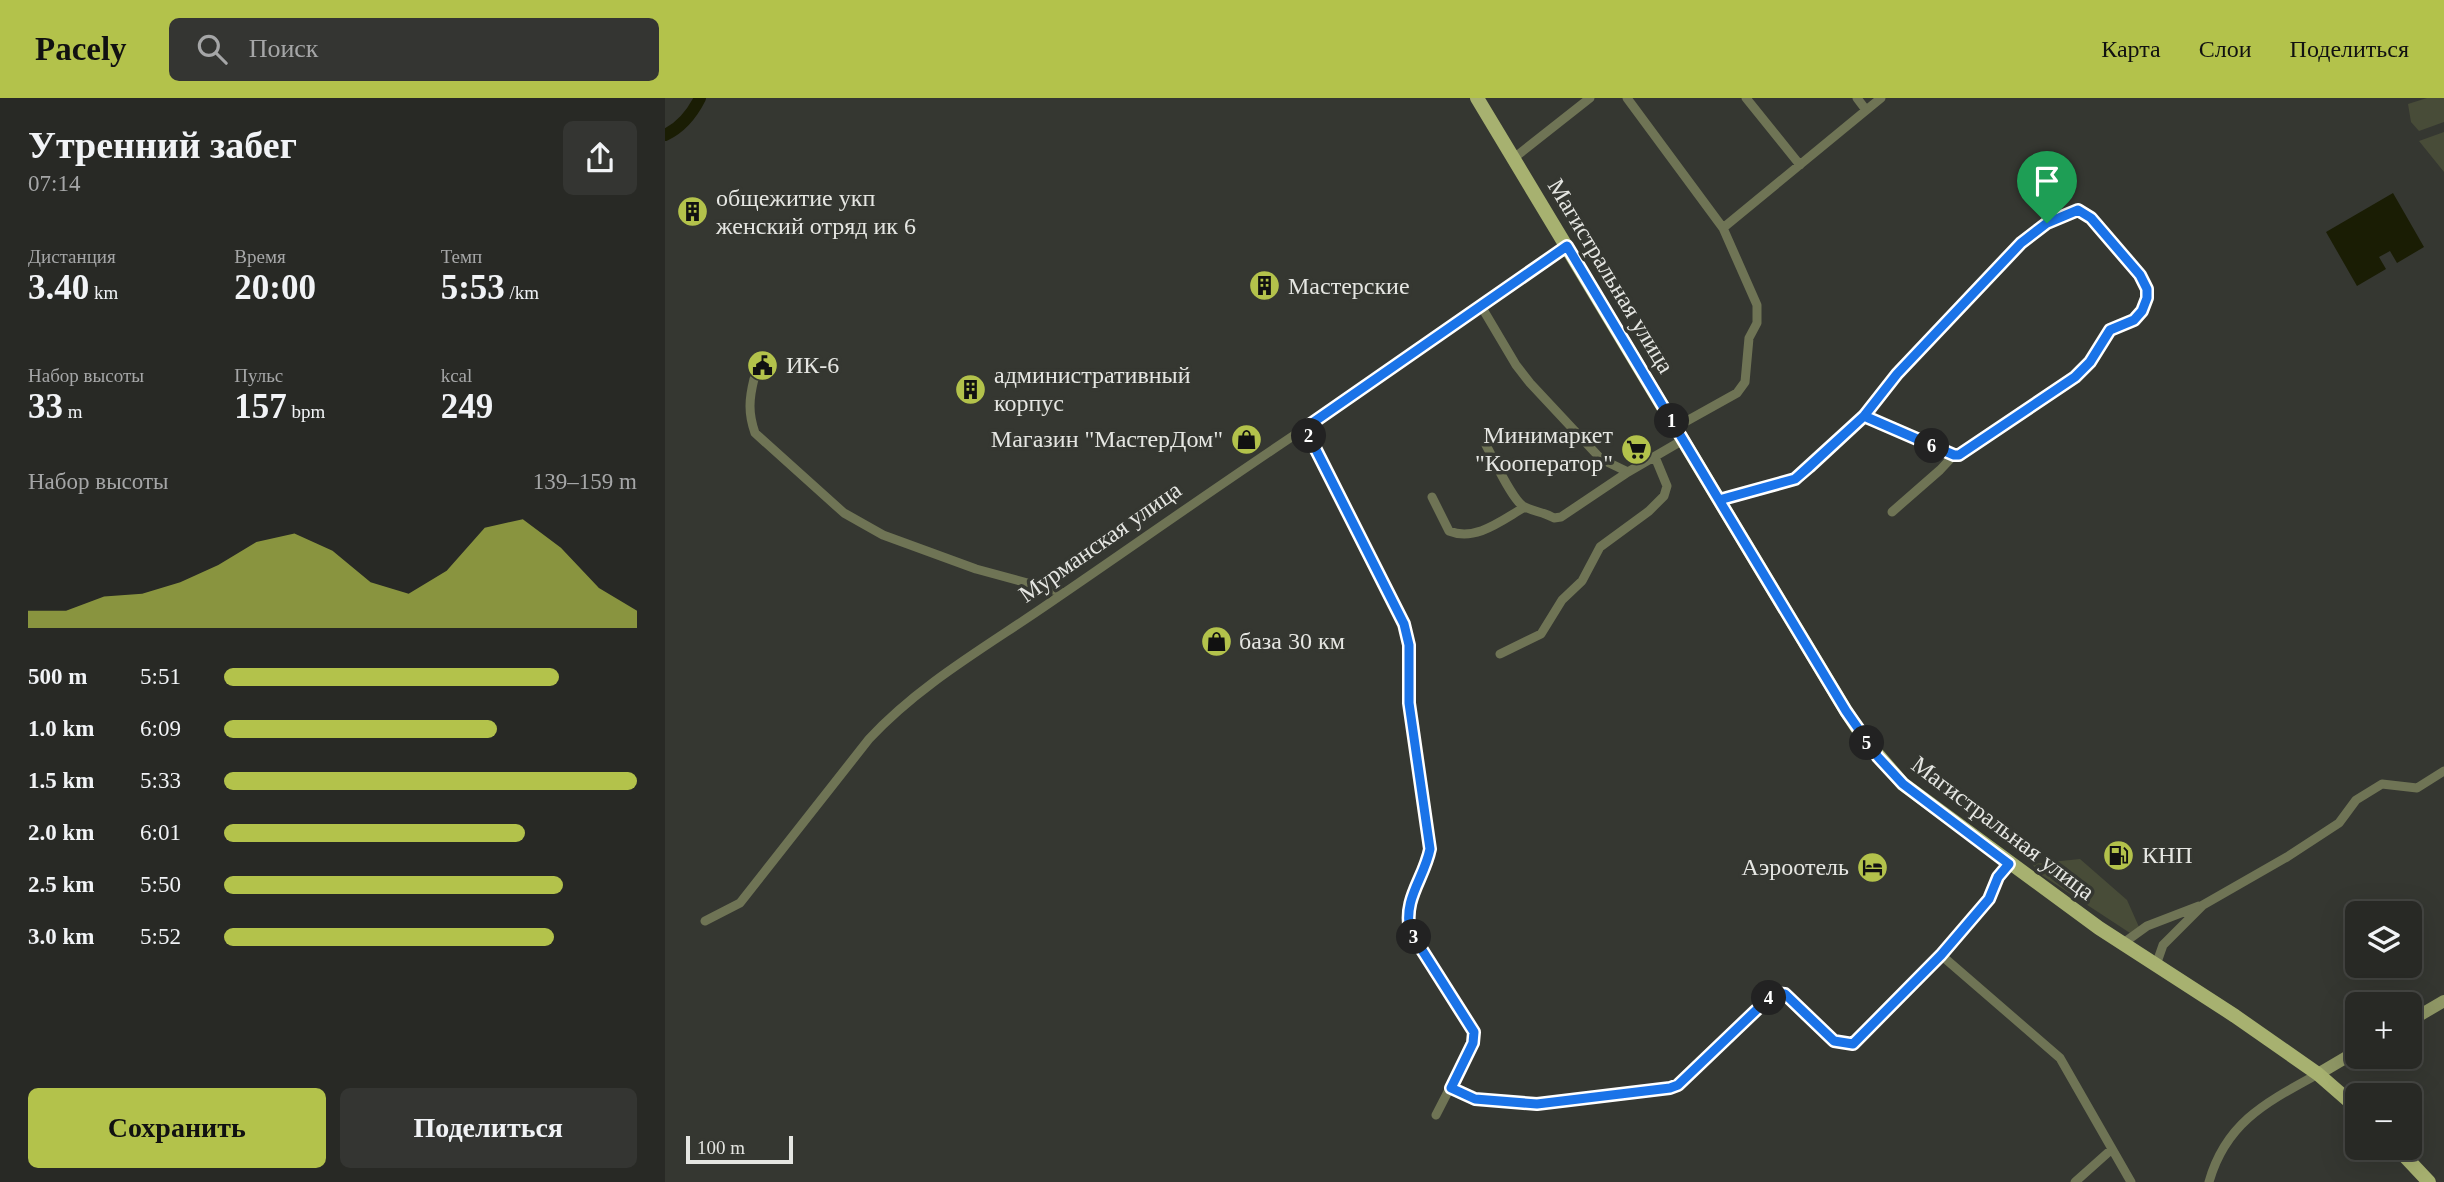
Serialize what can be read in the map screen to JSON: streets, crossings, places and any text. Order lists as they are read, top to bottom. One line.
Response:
{"streets":{"main road":["Магистральная улица"],"street":["Мурманская улица"]},"crossings":[["Магистральная улица","Мурманская улица"]],"places":{"building":["общежитие укп женский отряд ик 6","Мастерские","административный корпус"],"public building":["ИК-6"],"shop":["Магазин \"МастерДом\"","база 30 км"],"supermarket":["Минимаркет \"Кооператор\""],"fuel station":["КНП"],"hotel":["Аэроотель"]},"scale_bar":"100 m","page":{"header":"Pacely","search":"Поиск","nav":["Карта","Слои","Поделиться"],"heading":["Утренний забег","07:14"],"stats":[["Дистанция","3.40 km"],["Время","20:00"],["Темп","5:53 /km"],["Набор высоты","33 m"],["Пульс","157 bpm"],["kcal","249"]],"pins":["1","2","6","5","3","4"],"chart":["Набор высоты","139–159 m"],"list":[{"name":"500 m","note":"5:51"},{"name":"1.0 km","note":"6:09"},{"name":"1.5 km","note":"5:33"},{"name":"2.0 km","note":"6:01"},{"name":"2.5 km","note":"5:50"},{"name":"3.0 km","note":"5:52"}],"map_buttons":["+","−"],"buttons":["Сохранить","Поделиться"],"scale":"100 m"}}
